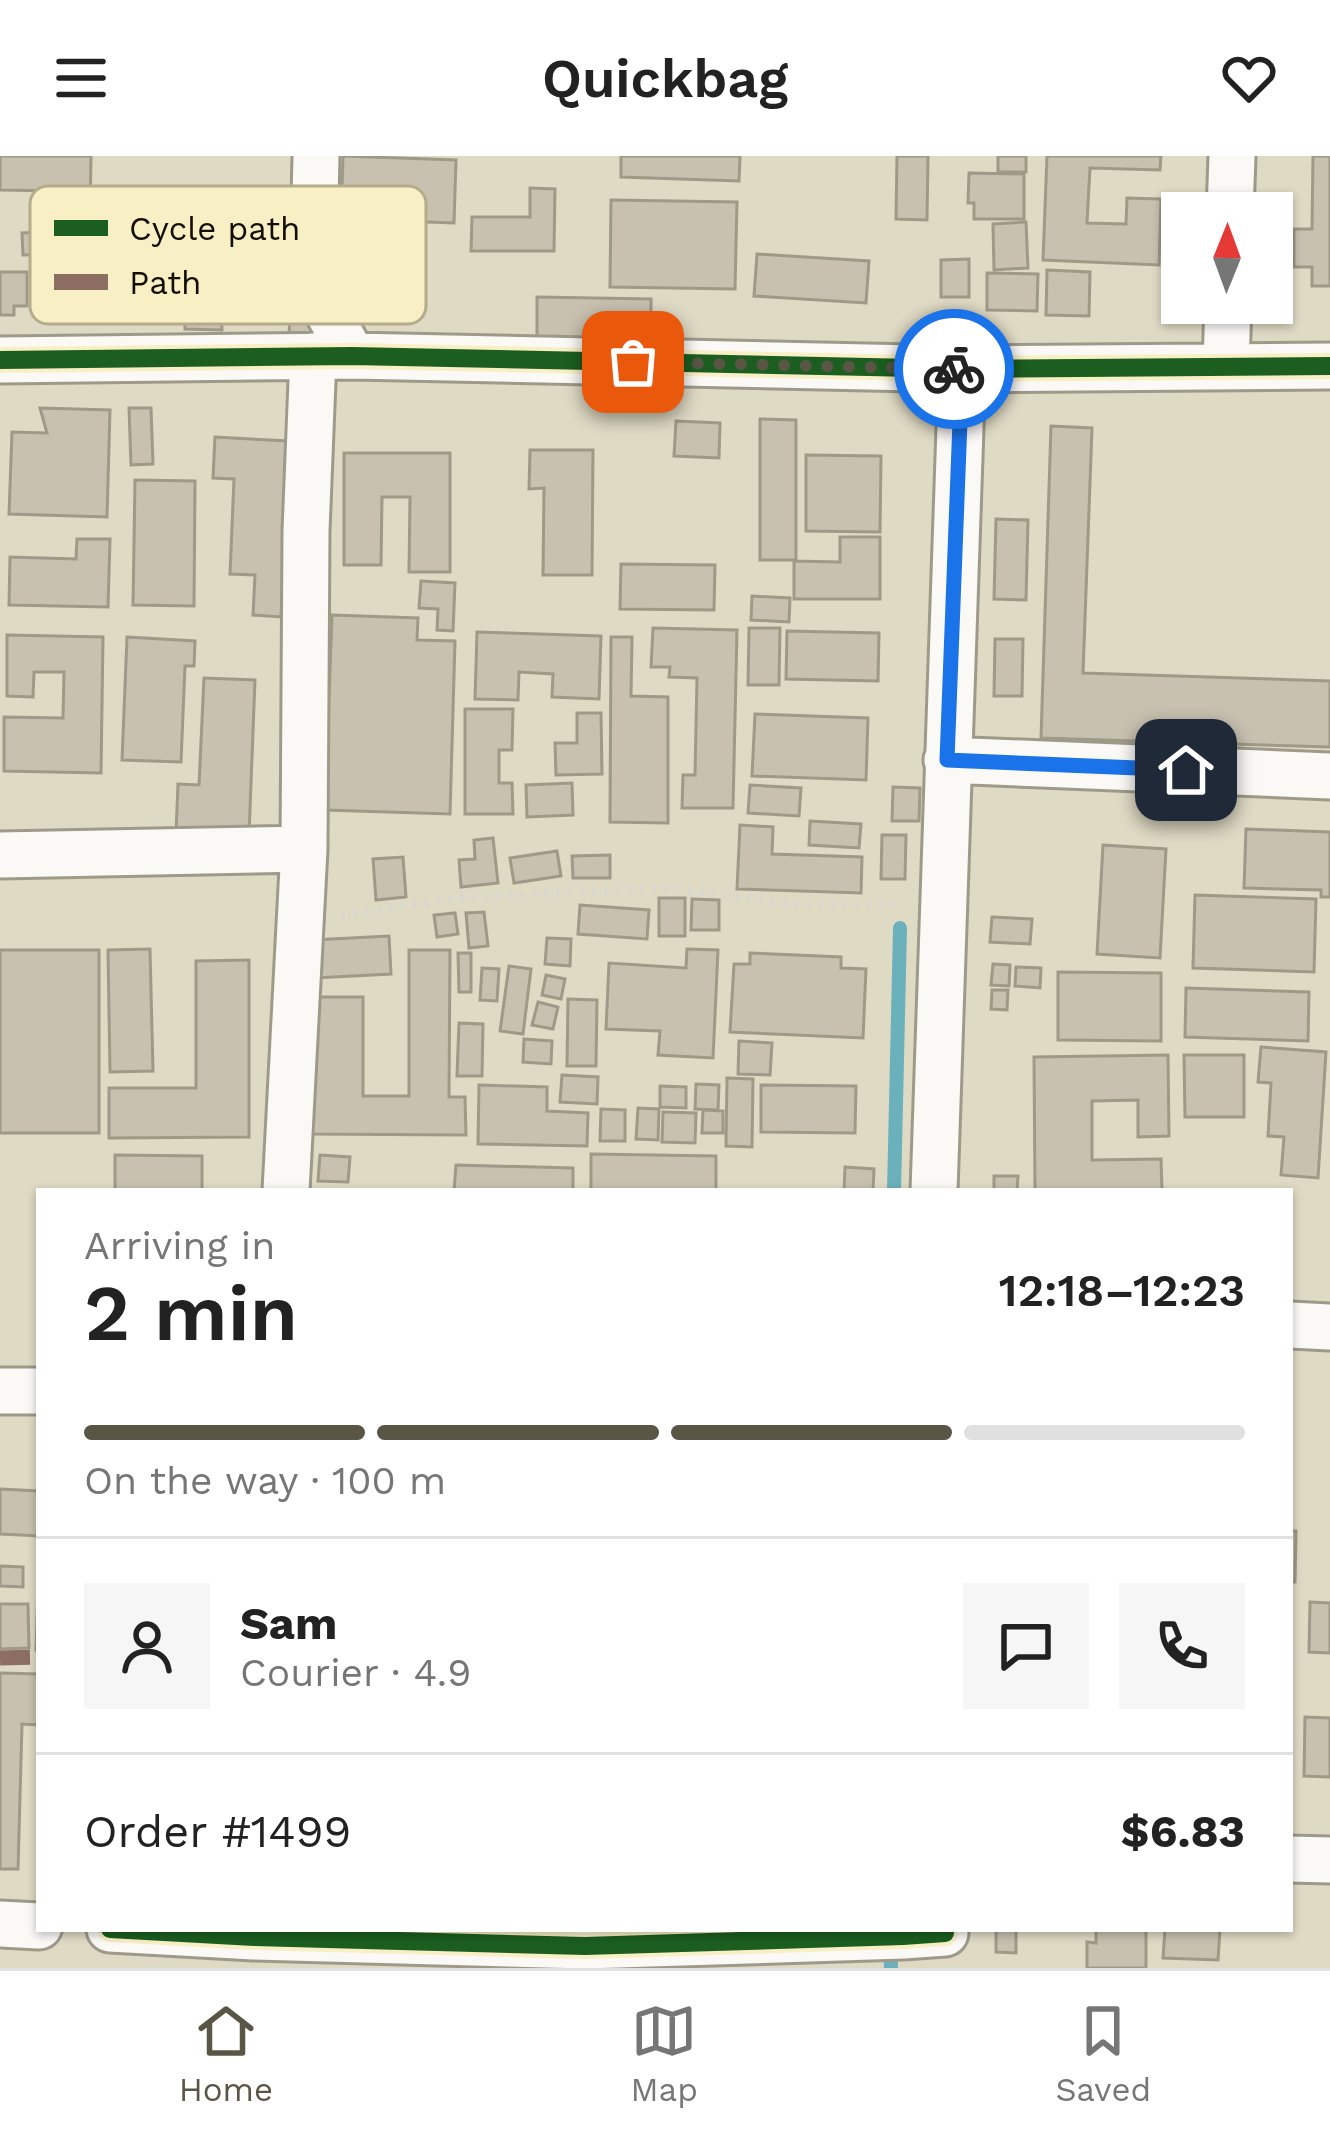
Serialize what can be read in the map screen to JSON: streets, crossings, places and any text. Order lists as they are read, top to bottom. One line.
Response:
{"legend":["Cycle path","Path"],"north":"top","page":{"header":"Quickbag","heading":["2 min","Arriving in","12:18–12:23"],"panel":["Sam","Courier · 4.9","Order #1499","$6.83"],"bar":"On the way · 100 m","tabs":["Home","Map","Saved"]}}
